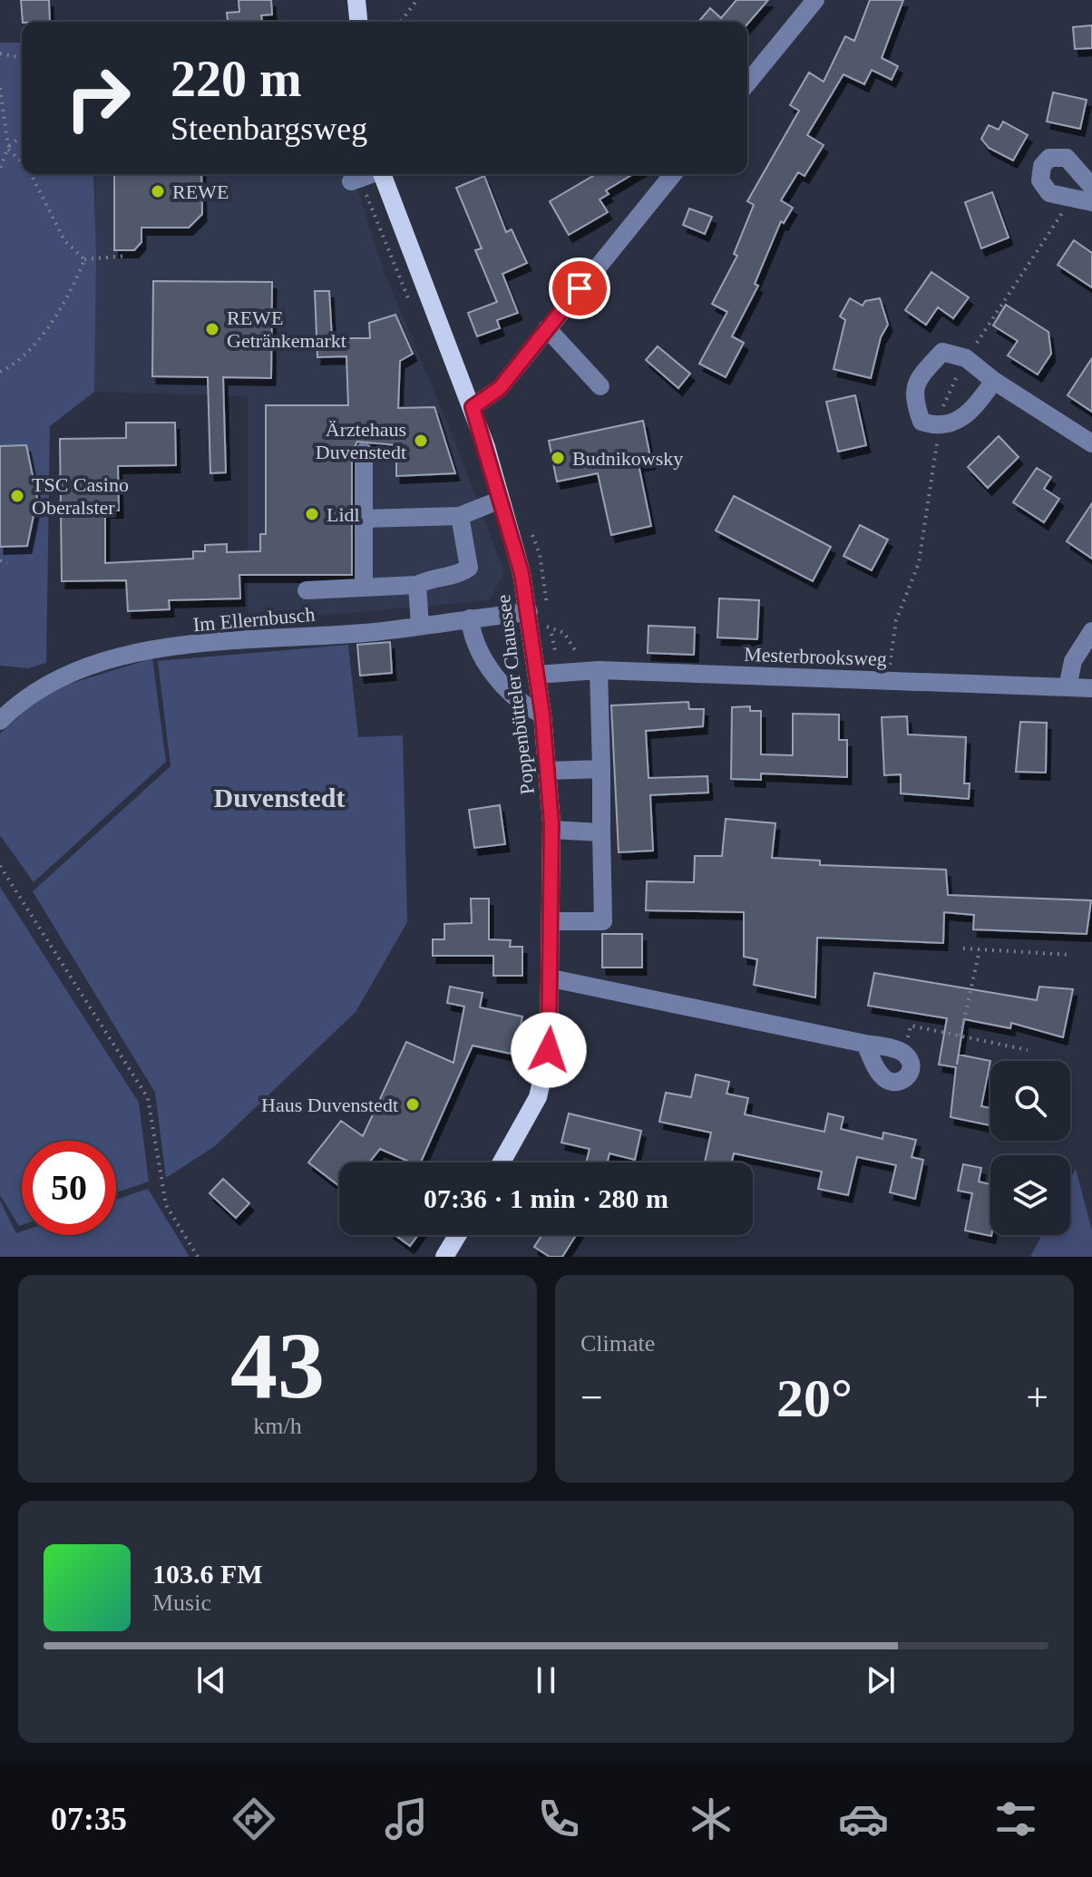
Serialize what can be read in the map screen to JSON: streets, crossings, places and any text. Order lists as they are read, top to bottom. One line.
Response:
{"streets":{"main road":["Poppenbütteler Chaussee"],"street":["Im Ellernbusch","Mesterbrooksweg"]},"crossings":[["Im Ellernbusch","Poppenbütteler Chaussee"],["Mesterbrooksweg","Poppenbütteler Chaussee"]],"districts":["Duvenstedt"],"places":["REWE","REWE Getränkemarkt","Ärztehaus Duvenstedt","Budnikowsky","TSC Casino Oberalster","Lidl","Haus Duvenstedt"],"page":{"turn":["220 m","Steenbargsweg"],"limit":"50","trip":"07:36 · 1 min · 280 m","tile":[["43","km/h"],"Climate"],"heat":["−","20°","+"],"song":["103.6 FM","Music"],"tabs":"07:35"}}
